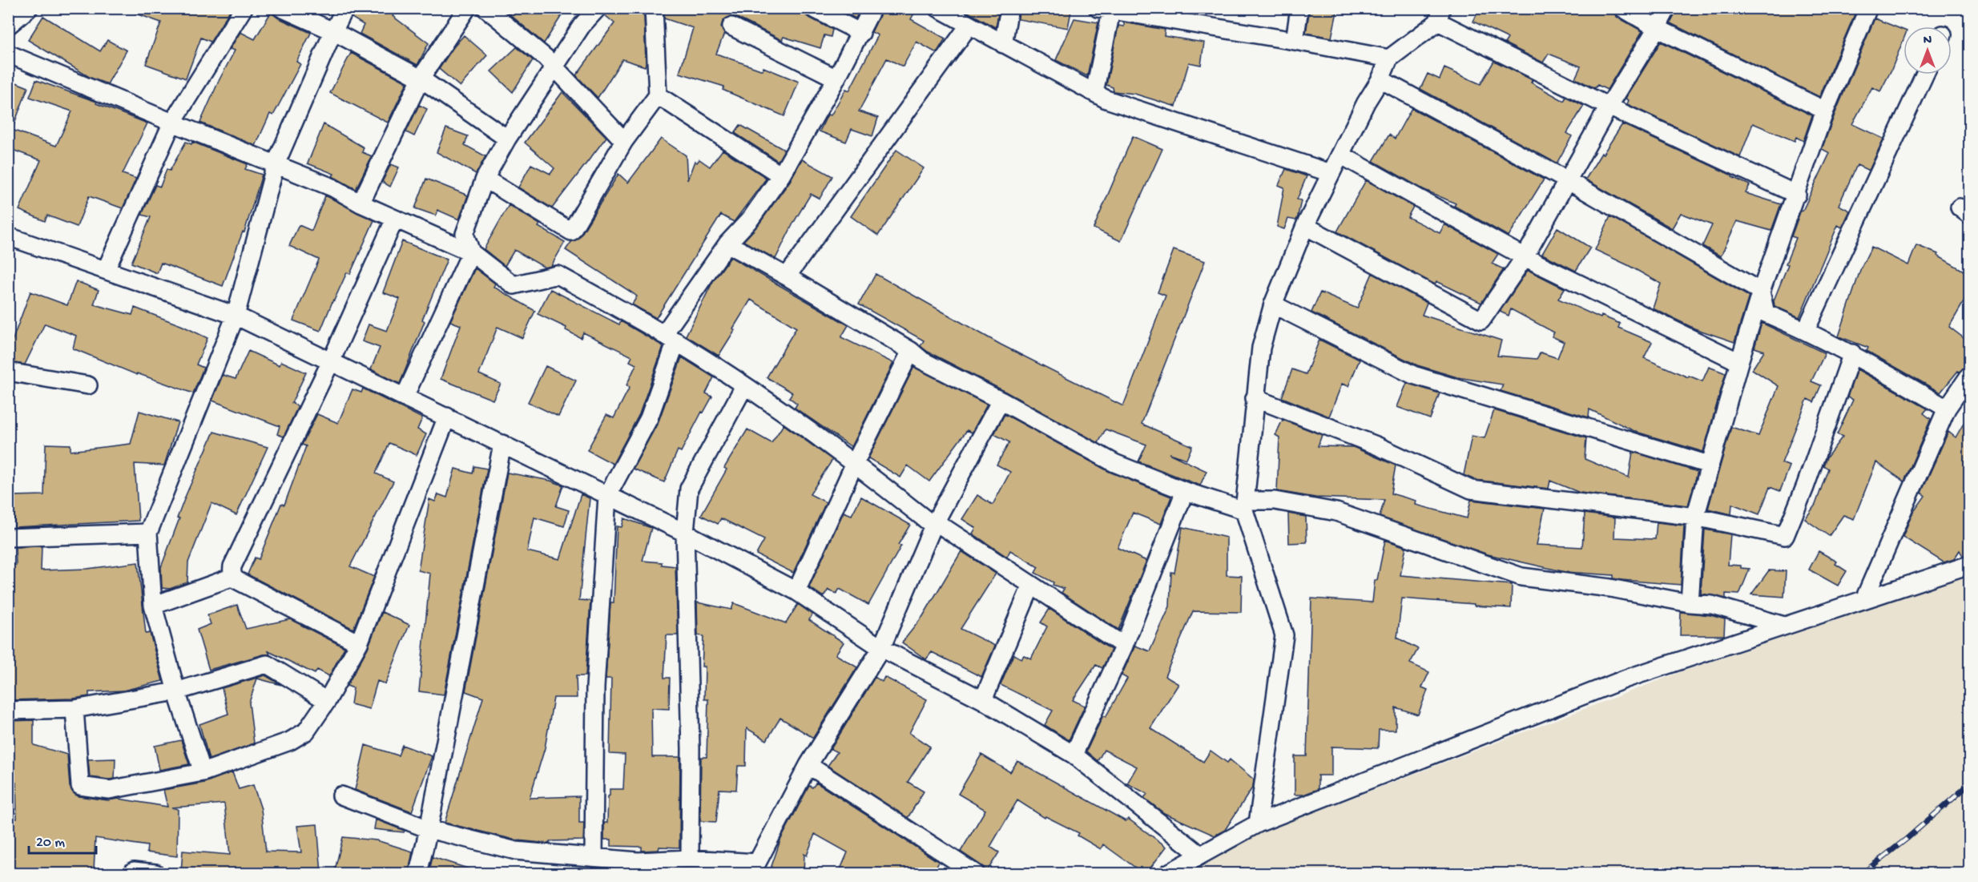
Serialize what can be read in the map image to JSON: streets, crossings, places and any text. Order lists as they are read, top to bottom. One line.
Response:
{"scale_bar":"20 m","north":"top"}
